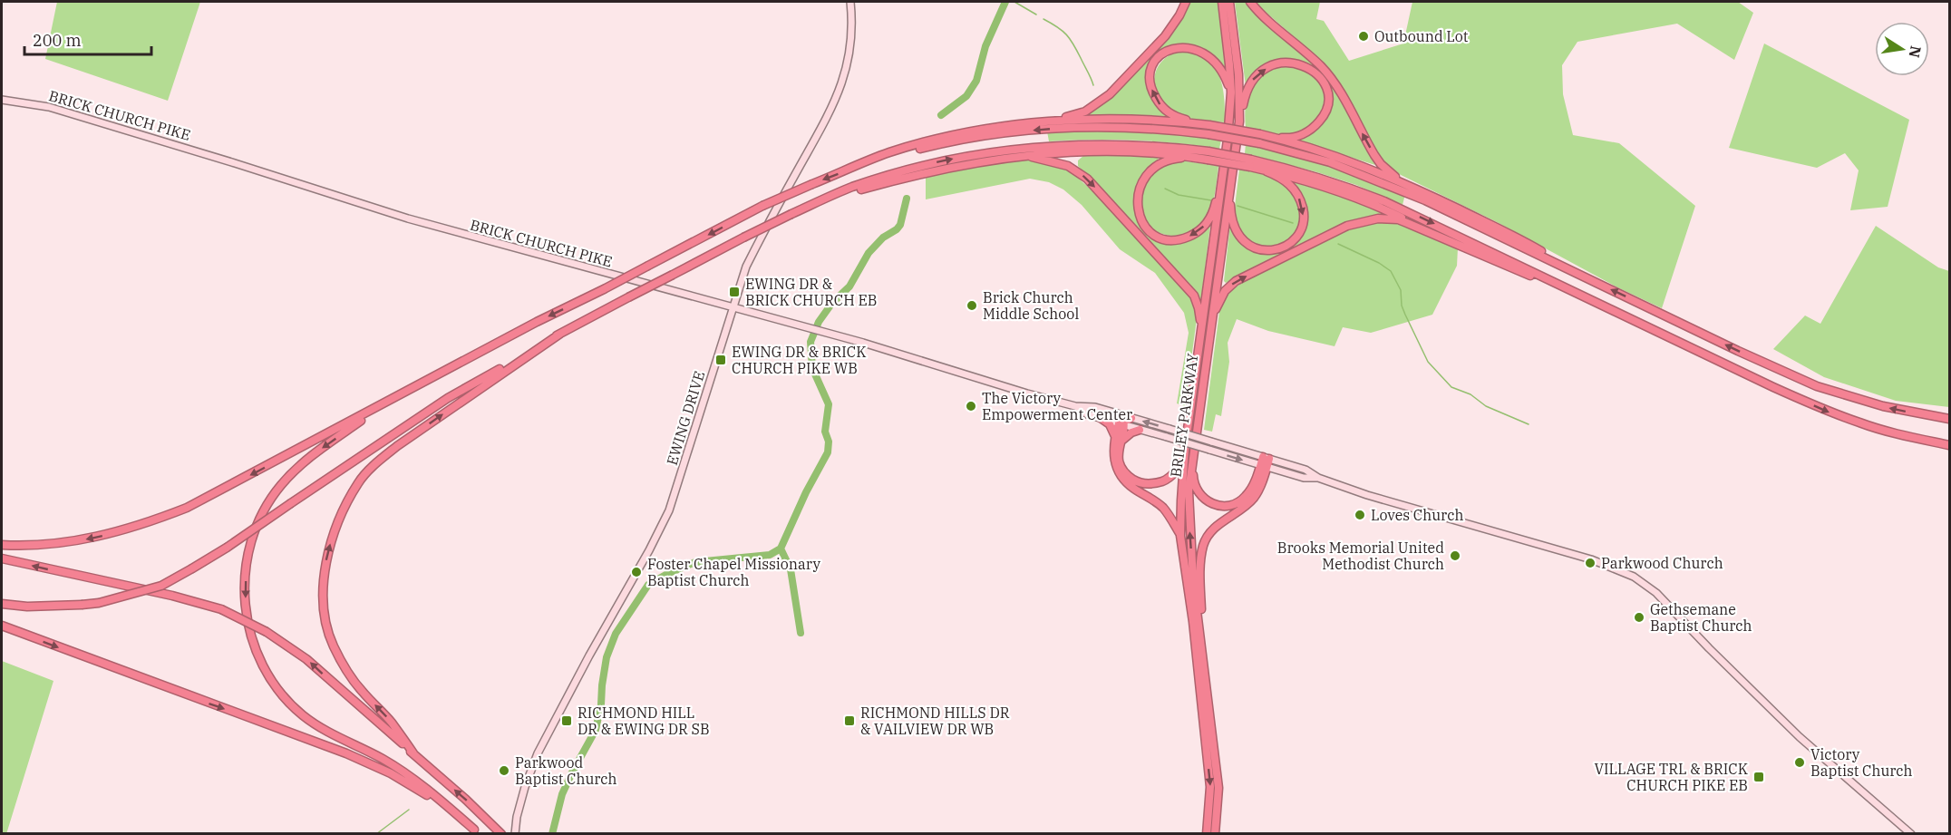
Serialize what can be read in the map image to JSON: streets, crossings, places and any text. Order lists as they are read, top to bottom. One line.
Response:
{"streets":{"highway":["BRILEY PARKWAY"],"main road":["BRICK CHURCH PIKE","EWING DRIVE"]},"crossings":[["BRICK CHURCH PIKE","EWING DRIVE"]],"places":{"other":["Outbound Lot","Brick Church Middle School","The Victory Empowerment Center","Loves Church","Brooks Memorial United Methodist Church","Parkwood Church","Foster Chapel Missionary Baptist Church","Gethsemane Baptist Church","Victory Baptist Church","Parkwood Baptist Church"],"transit":["EWING DR & BRICK CHURCH EB","EWING DR & BRICK CHURCH PIKE WB","RICHMOND HILL DR & EWING DR SB","RICHMOND HILLS DR & VAILVIEW DR WB","VILLAGE TRL & BRICK CHURCH PIKE EB"]},"scale_bar":"200 m","north":"right"}
